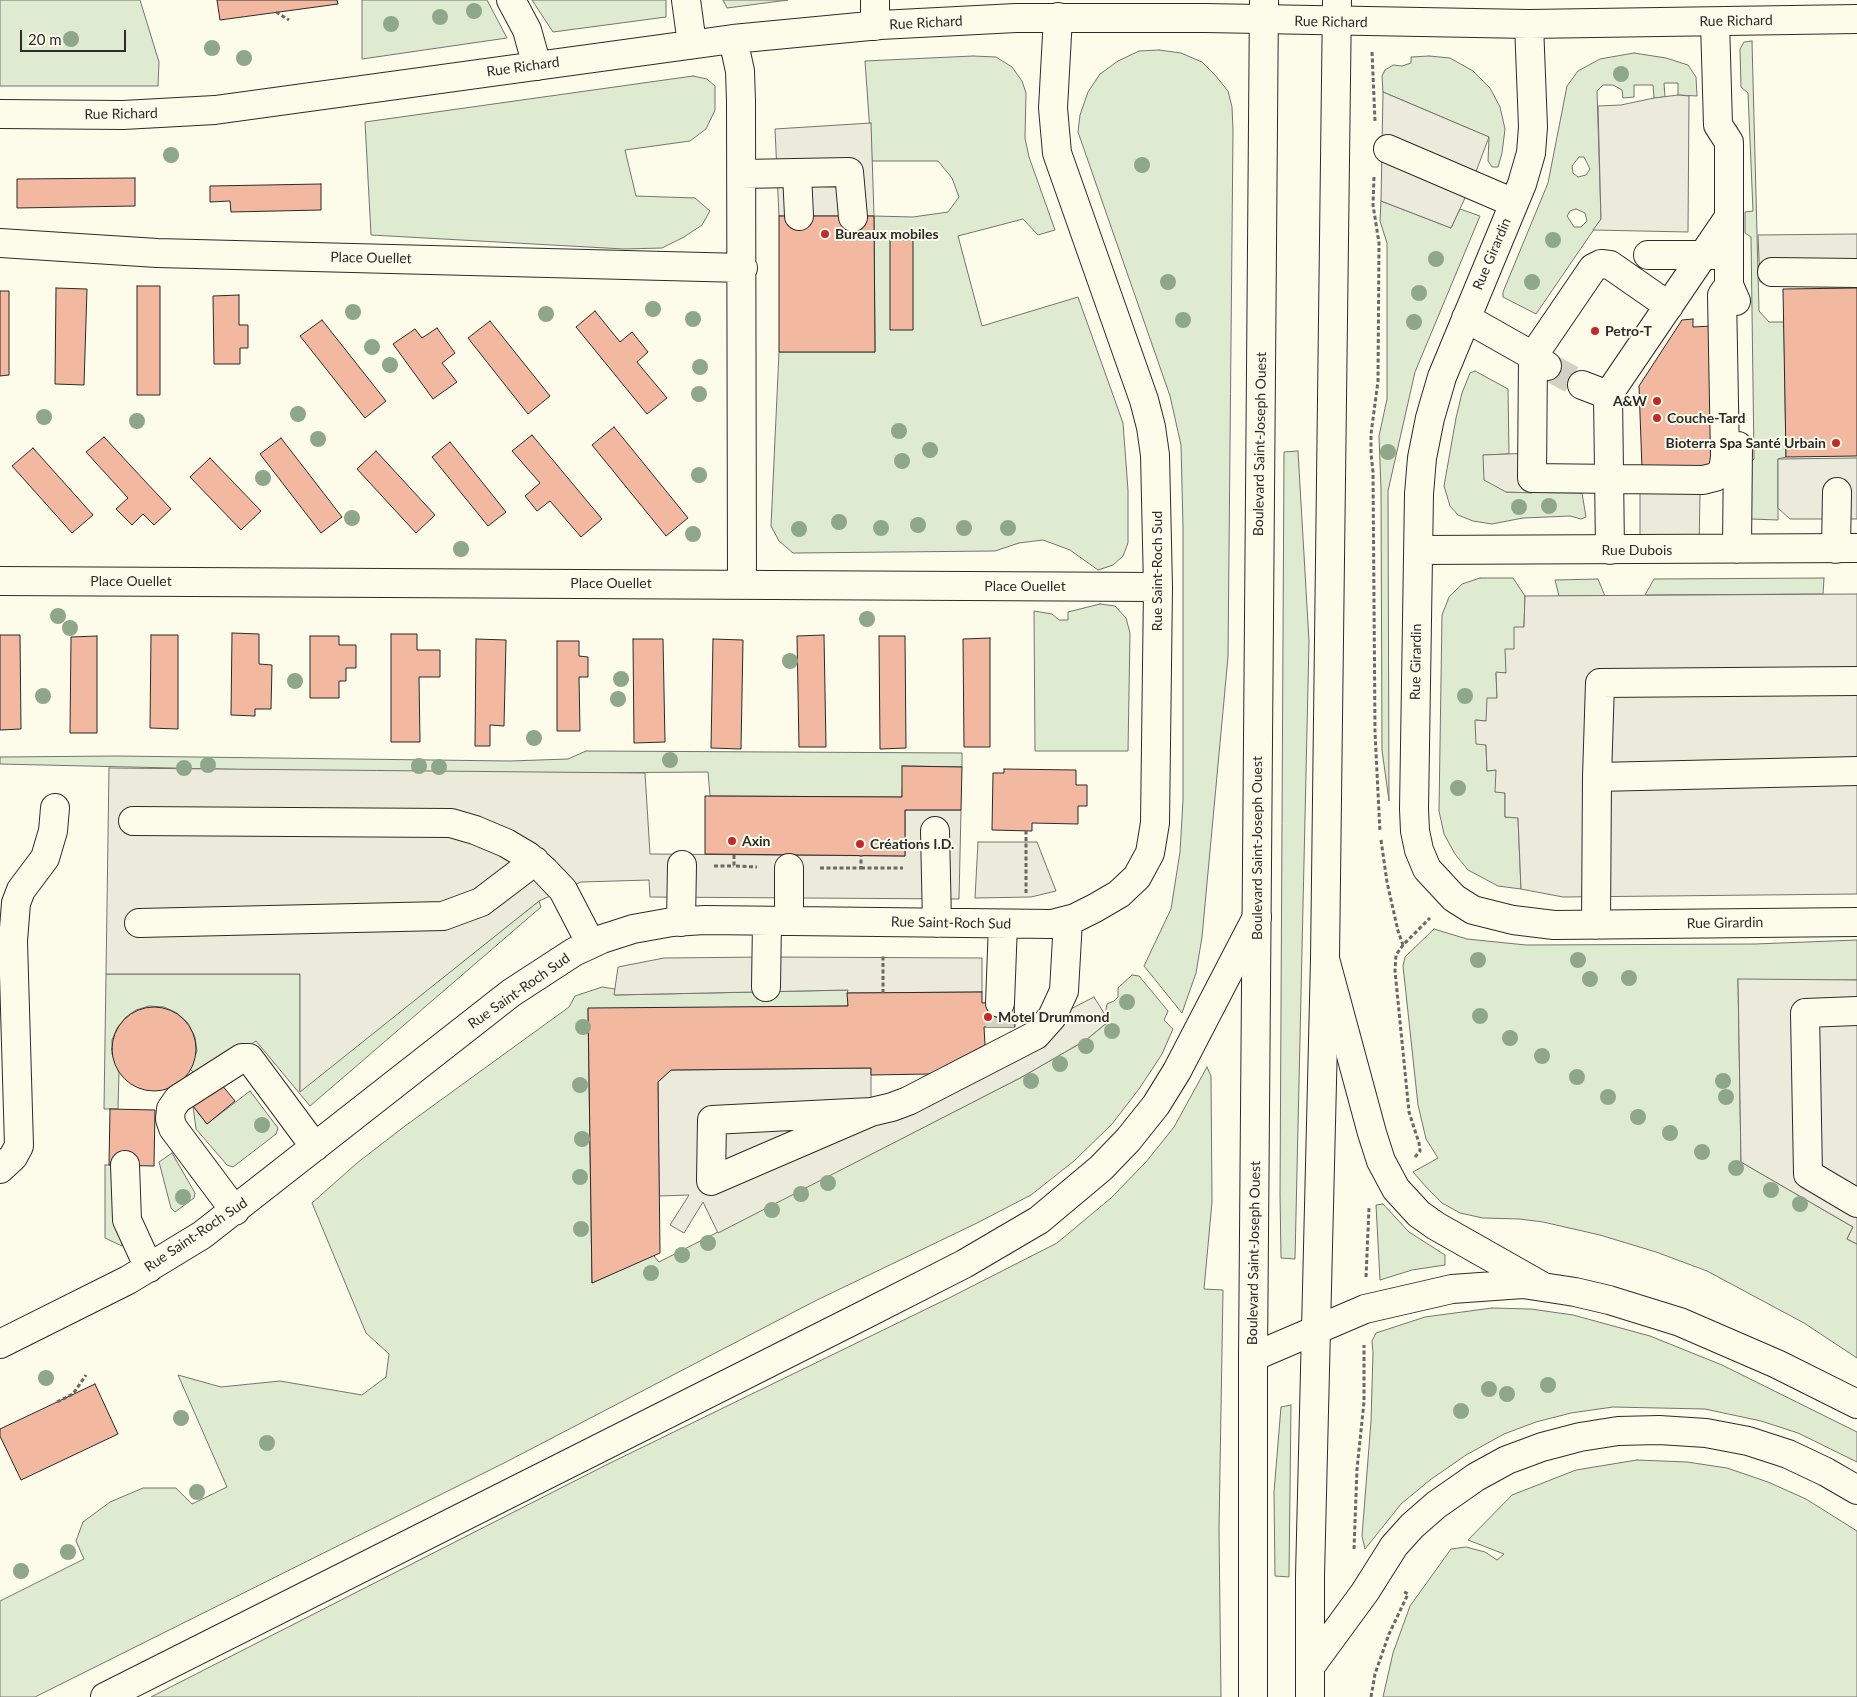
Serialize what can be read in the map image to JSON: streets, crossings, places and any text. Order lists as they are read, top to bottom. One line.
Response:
{"streets":{"main road":["Rue Richard","Rue Girardin","Place Ouellet","Boulevard Saint-Joseph Ouest","Rue Dubois","Rue Saint-Roch Sud"]},"crossings":[["Rue Richard","Rue Girardin"],["Rue Richard","Boulevard Saint-Joseph Ouest"],["Rue Richard","Rue Saint-Roch Sud"],["Rue Girardin","Rue Dubois"],["Place Ouellet","Rue Saint-Roch Sud"]],"places":["Bureaux mobiles","Petro-T","A&W","Couche-Tard","Bioterra Spa Santé Urbain","Axin","Créations I.D.","Motel Drummond"],"scale_bar":"20 m"}
